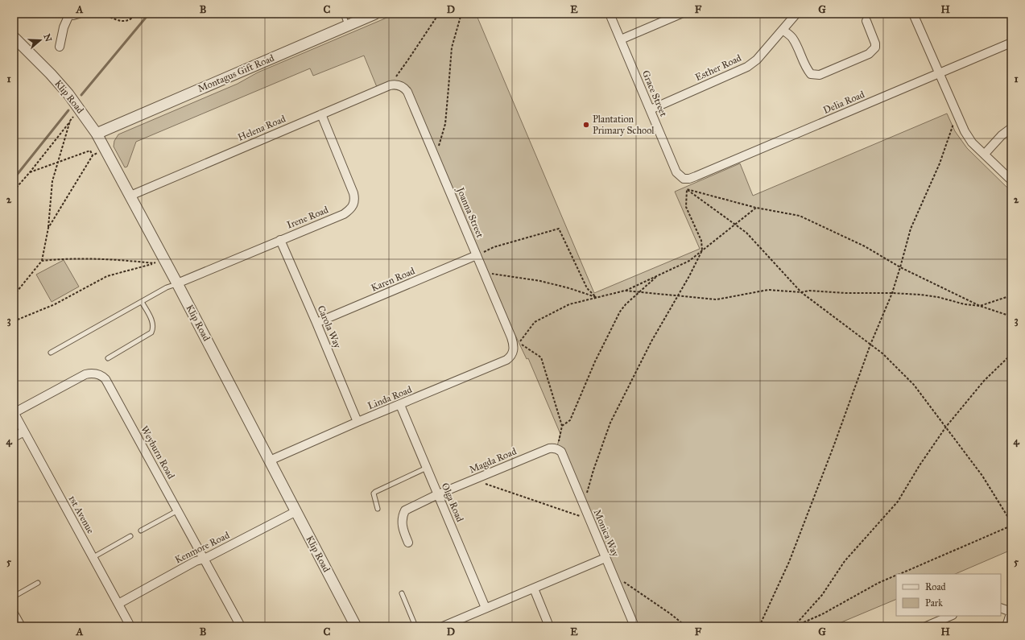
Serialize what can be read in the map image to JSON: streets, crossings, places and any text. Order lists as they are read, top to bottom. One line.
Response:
{"streets":{"street":["Esther Road","Montagus Gift Road","Grace Street","Klip Road","Delia Road","Helena Road","Joanna Street","Irene Road","Karen Road","Carola Way","Linda Road","Weyburn Road","Magda Road","Olga Road","1st Avenue","Monica Way","Kenmore Road"]},"crossings":[["Esther Road","Grace Street"],["Montagus Gift Road","Klip Road"],["Grace Street","Delia Road"],["Klip Road","Helena Road"],["Klip Road","Irene Road"],["Klip Road","Linda Road"],["Klip Road","Kenmore Road"],["Helena Road","Joanna Street"],["Helena Road","Irene Road"],["Joanna Street","Karen Road"],["Joanna Street","Linda Road"],["Irene Road","Carola Way"],["Karen Road","Carola Way"],["Carola Way","Linda Road"],["Linda Road","Olga Road"],["Weyburn Road","1st Avenue"],["Weyburn Road","Kenmore Road"],["Magda Road","Olga Road"],["Magda Road","Monica Way"],["1st Avenue","Kenmore Road"]],"places":["Plantation Primary School"],"legend":["Road","Park"],"north":"right","grid":{"columns":["A","B","C","D","E","F","G","H"],"rows":["1","2","3","4","5"]}}
